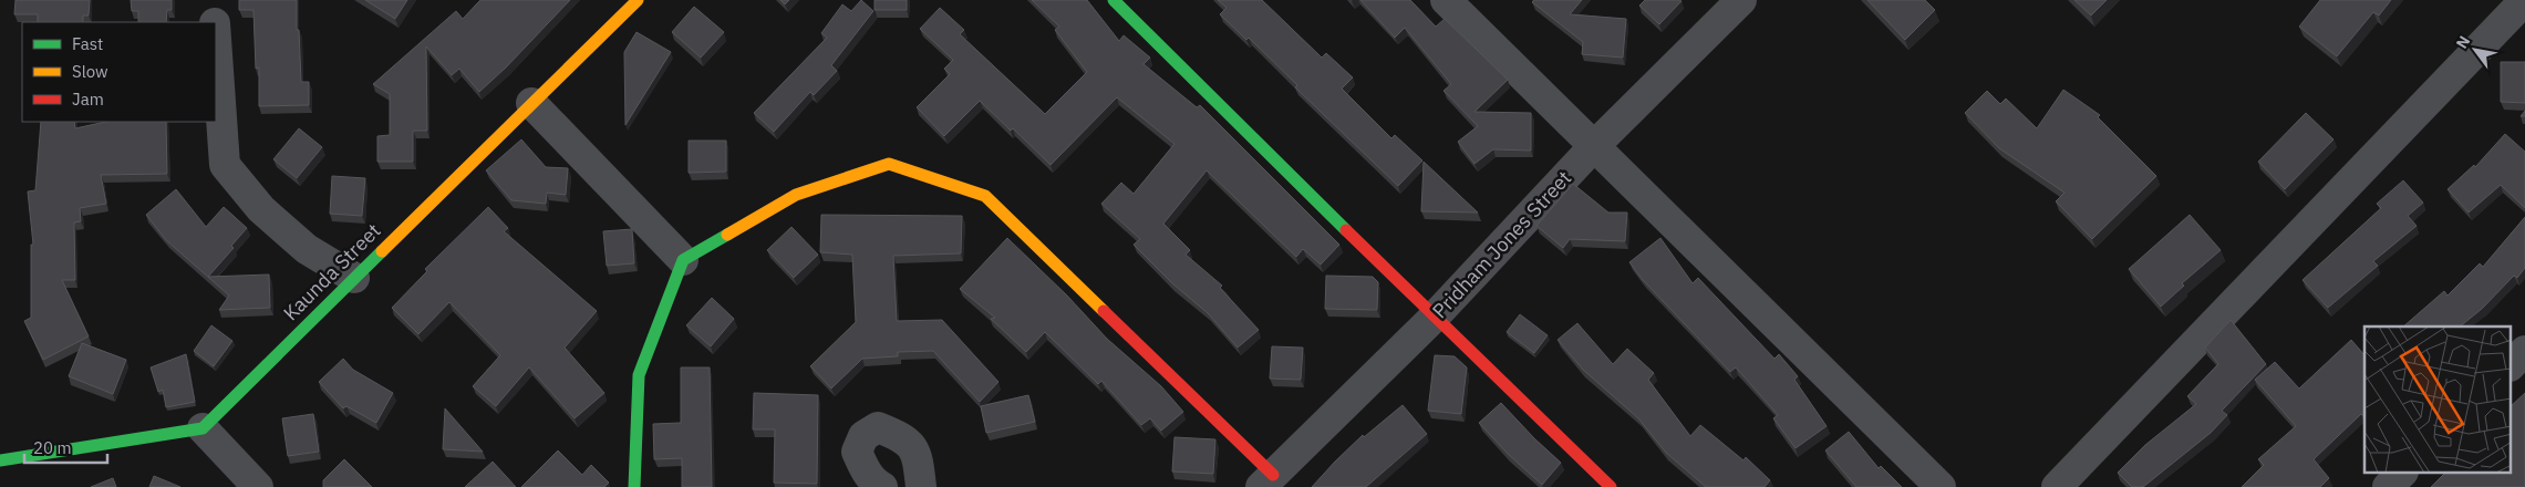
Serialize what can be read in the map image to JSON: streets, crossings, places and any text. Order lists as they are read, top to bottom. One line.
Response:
{"streets":{"street":["Pridham Jones Street","Kaunda Street"]},"legend":["Fast","Slow","Jam"],"scale_bar":"20 m","north":"top left"}
